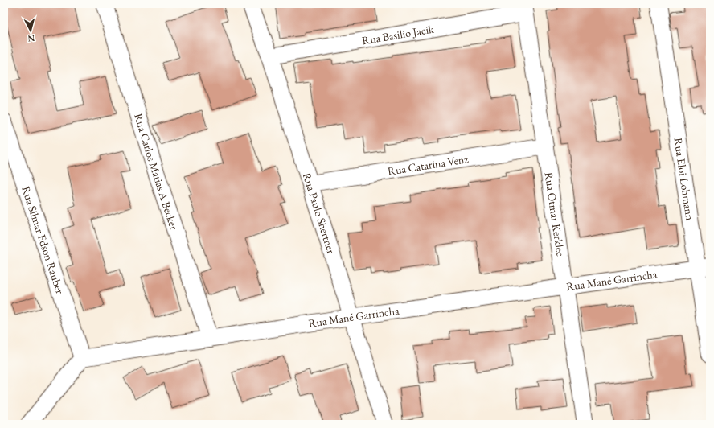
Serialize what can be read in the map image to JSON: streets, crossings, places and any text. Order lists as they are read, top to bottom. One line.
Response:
{"streets":{"street":["Rua Basilio Jacik","Rua Catarina Venz","Rua Carlos Matias A Becker","Rua Eloi Lohmann","Rua Paulo Shertner","Rua Otmar Kerklec","Rua Silmar Edson Rauber","Rua Mané Garrincha"]},"crossings":[["Rua Basilio Jacik","Rua Paulo Shertner"],["Rua Basilio Jacik","Rua Otmar Kerklec"],["Rua Catarina Venz","Rua Paulo Shertner"],["Rua Catarina Venz","Rua Otmar Kerklec"],["Rua Carlos Matias A Becker","Rua Mané Garrincha"],["Rua Eloi Lohmann","Rua Mané Garrincha"],["Rua Paulo Shertner","Rua Mané Garrincha"],["Rua Otmar Kerklec","Rua Mané Garrincha"],["Rua Silmar Edson Rauber","Rua Mané Garrincha"]],"north":"bottom"}
